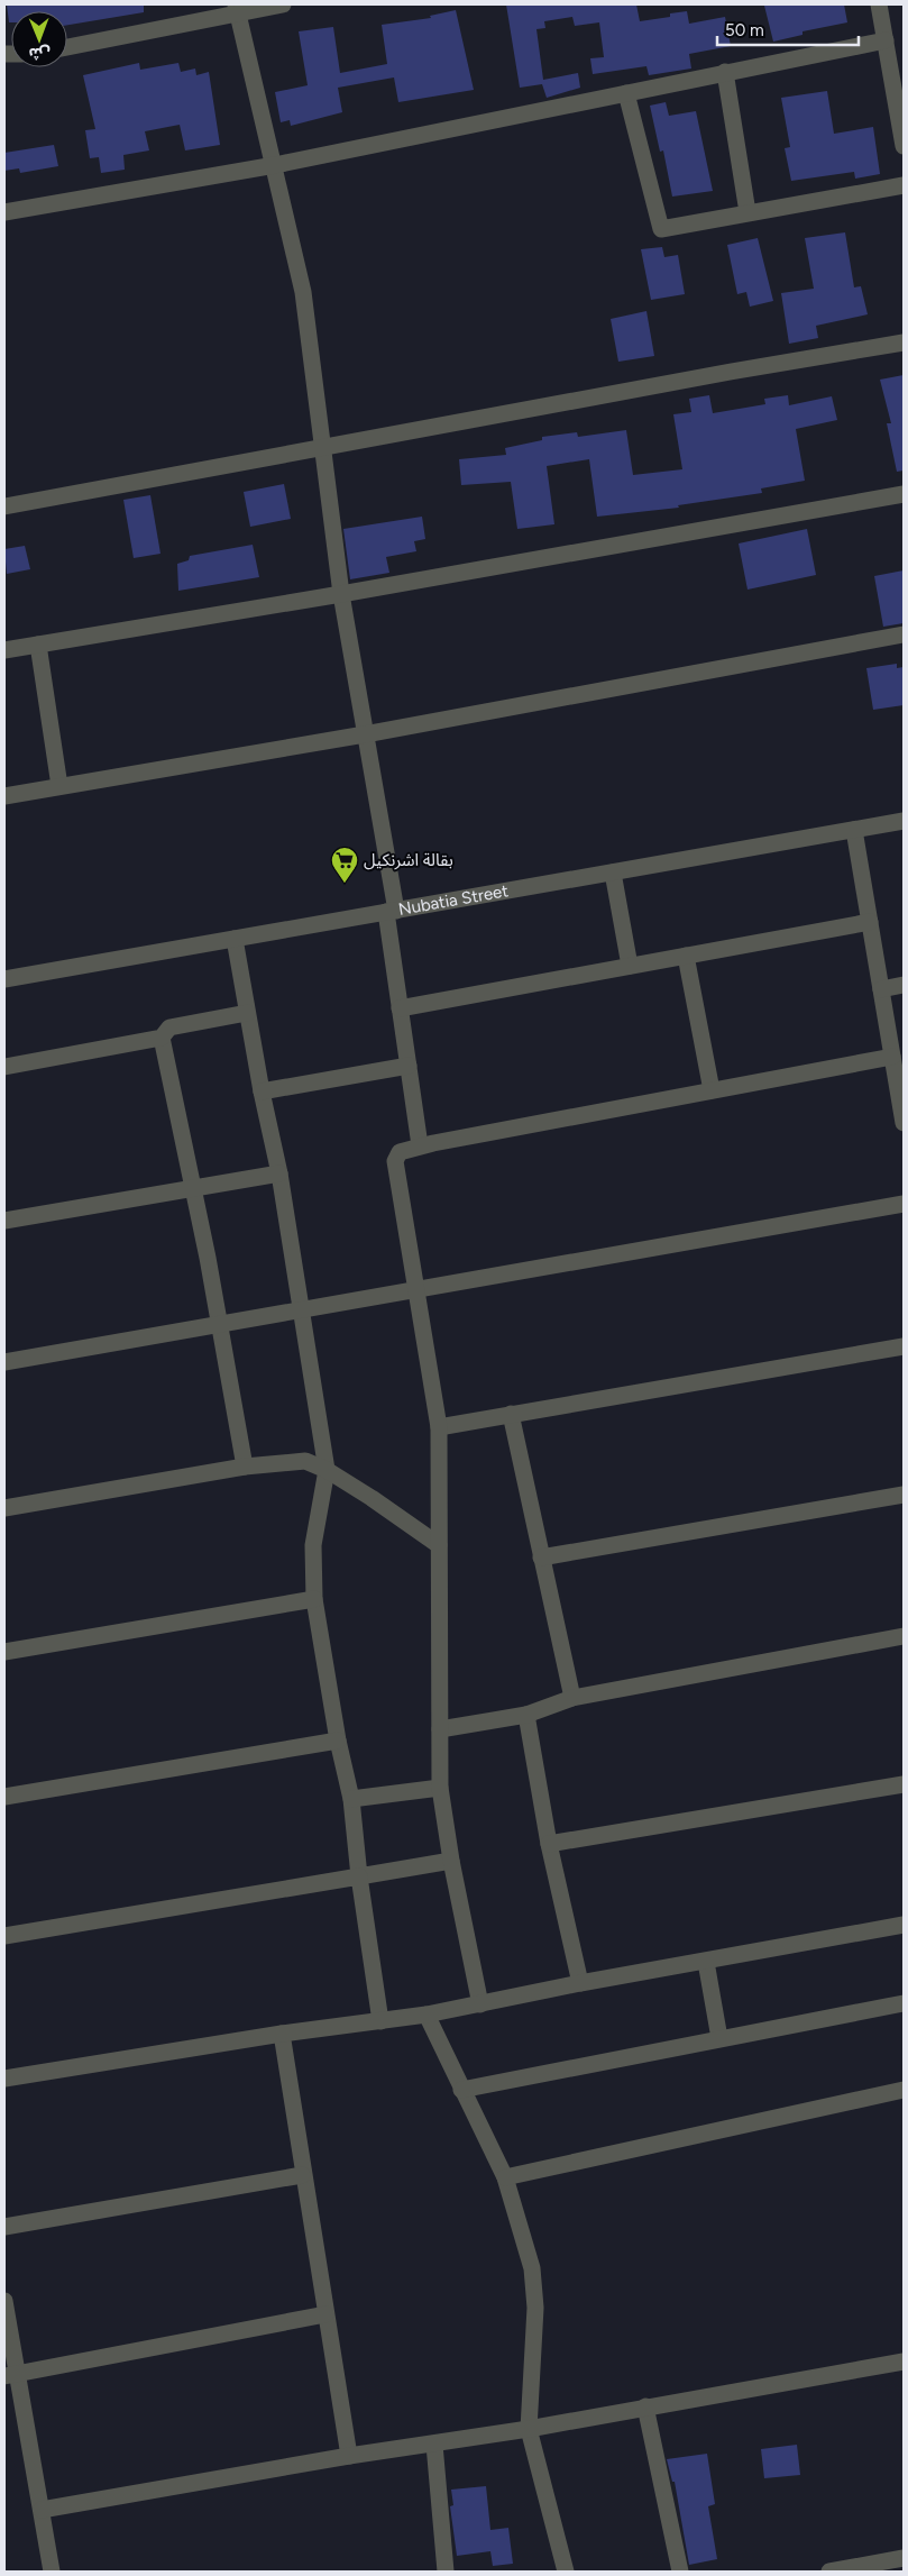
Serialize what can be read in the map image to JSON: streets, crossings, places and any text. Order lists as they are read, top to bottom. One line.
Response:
{"streets":{"street":["Nubatia Street"]},"places":{"supermarket":["بقالة اشرنكيل"]},"scale_bar":"50 m","north":"bottom"}
